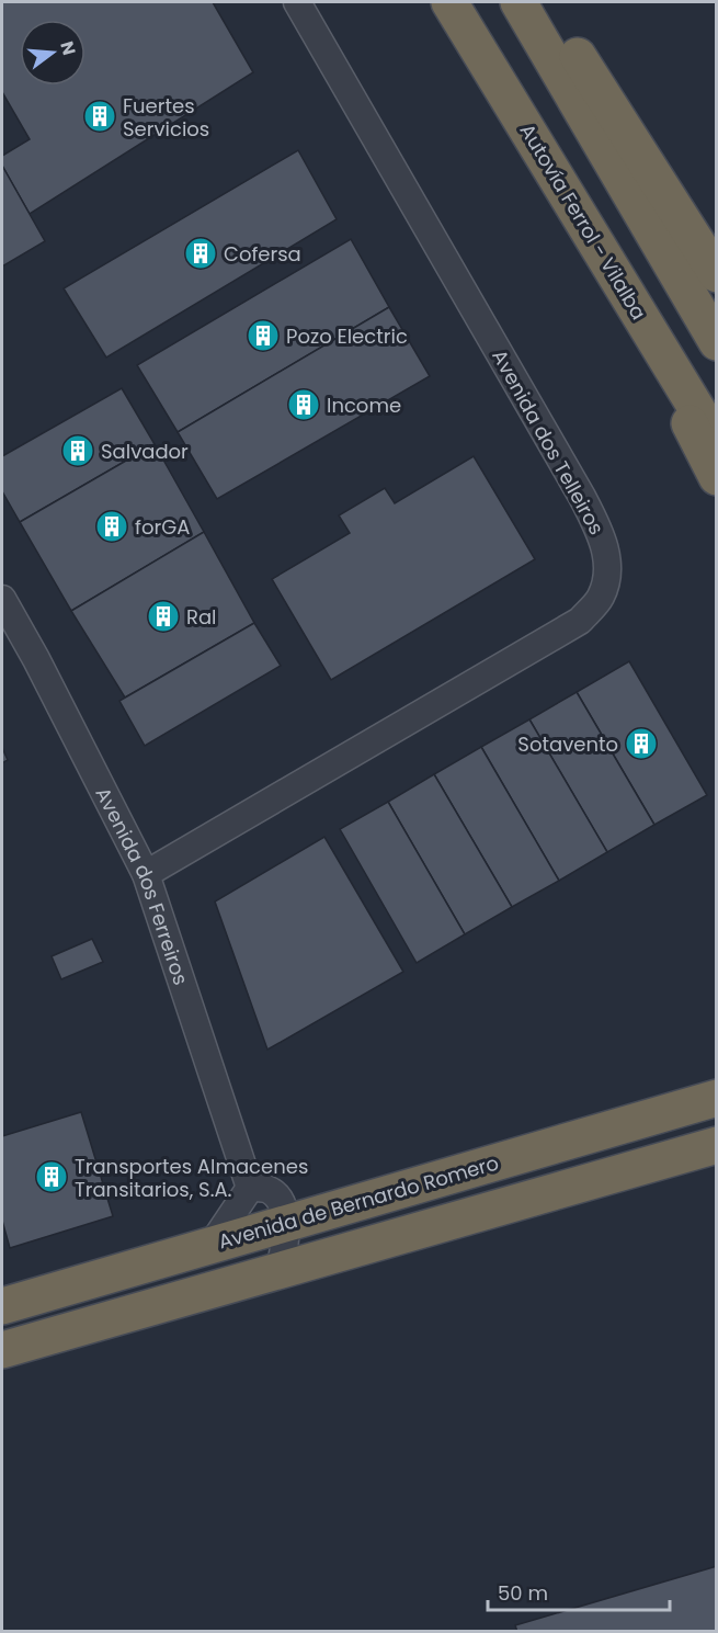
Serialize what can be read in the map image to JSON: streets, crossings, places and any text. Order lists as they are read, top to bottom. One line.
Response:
{"streets":{"highway":["Autovía Ferrol - Vilalba","Avenida de Bernardo Romero"],"street":["Avenida dos Telleiros","Avenida dos Ferreiros"]},"crossings":[["Avenida dos Telleiros","Avenida dos Ferreiros"]],"places":{"building":["Fuertes Servicios","Cofersa","Pozo Electric","Income","Salvador","forGA","Ral","Sotavento","Transportes Almacenes Transitarios, S.A."]},"scale_bar":"50 m","north":"right"}
